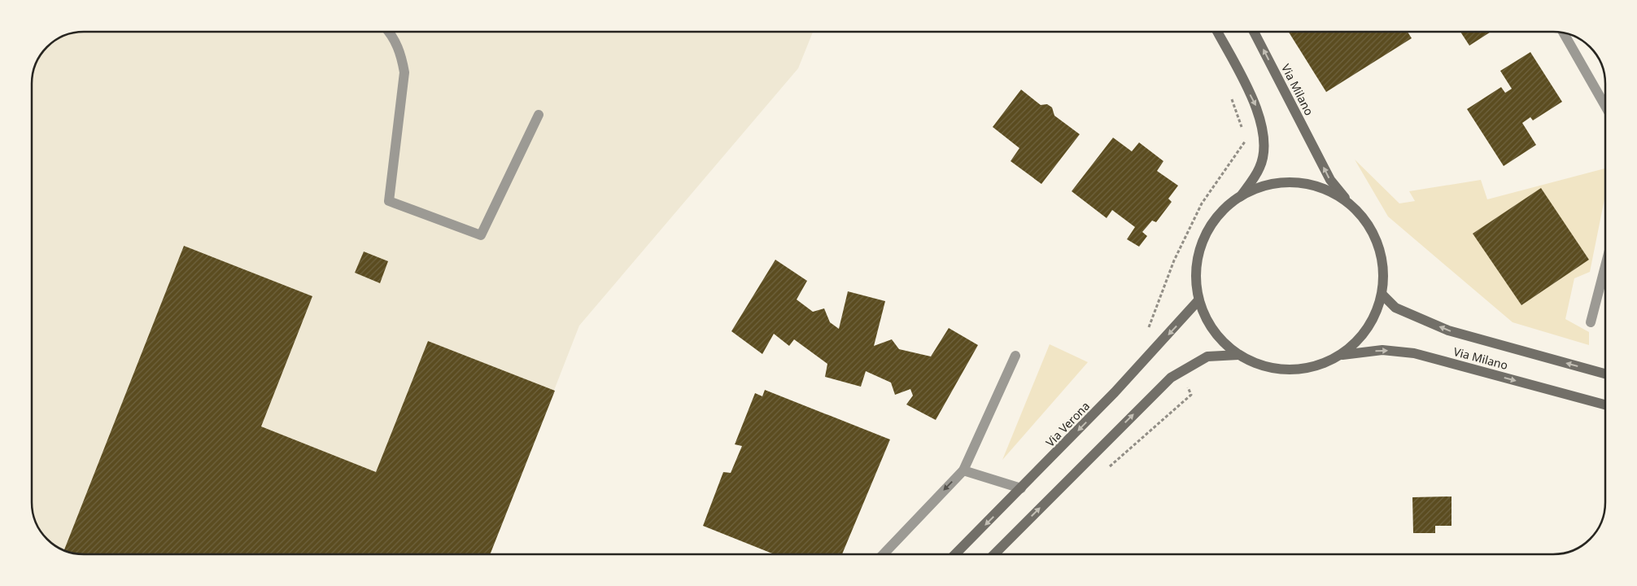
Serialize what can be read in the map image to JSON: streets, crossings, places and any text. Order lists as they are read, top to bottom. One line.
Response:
{"streets":{"main road":["Via Milano","Via Verona"]}}
